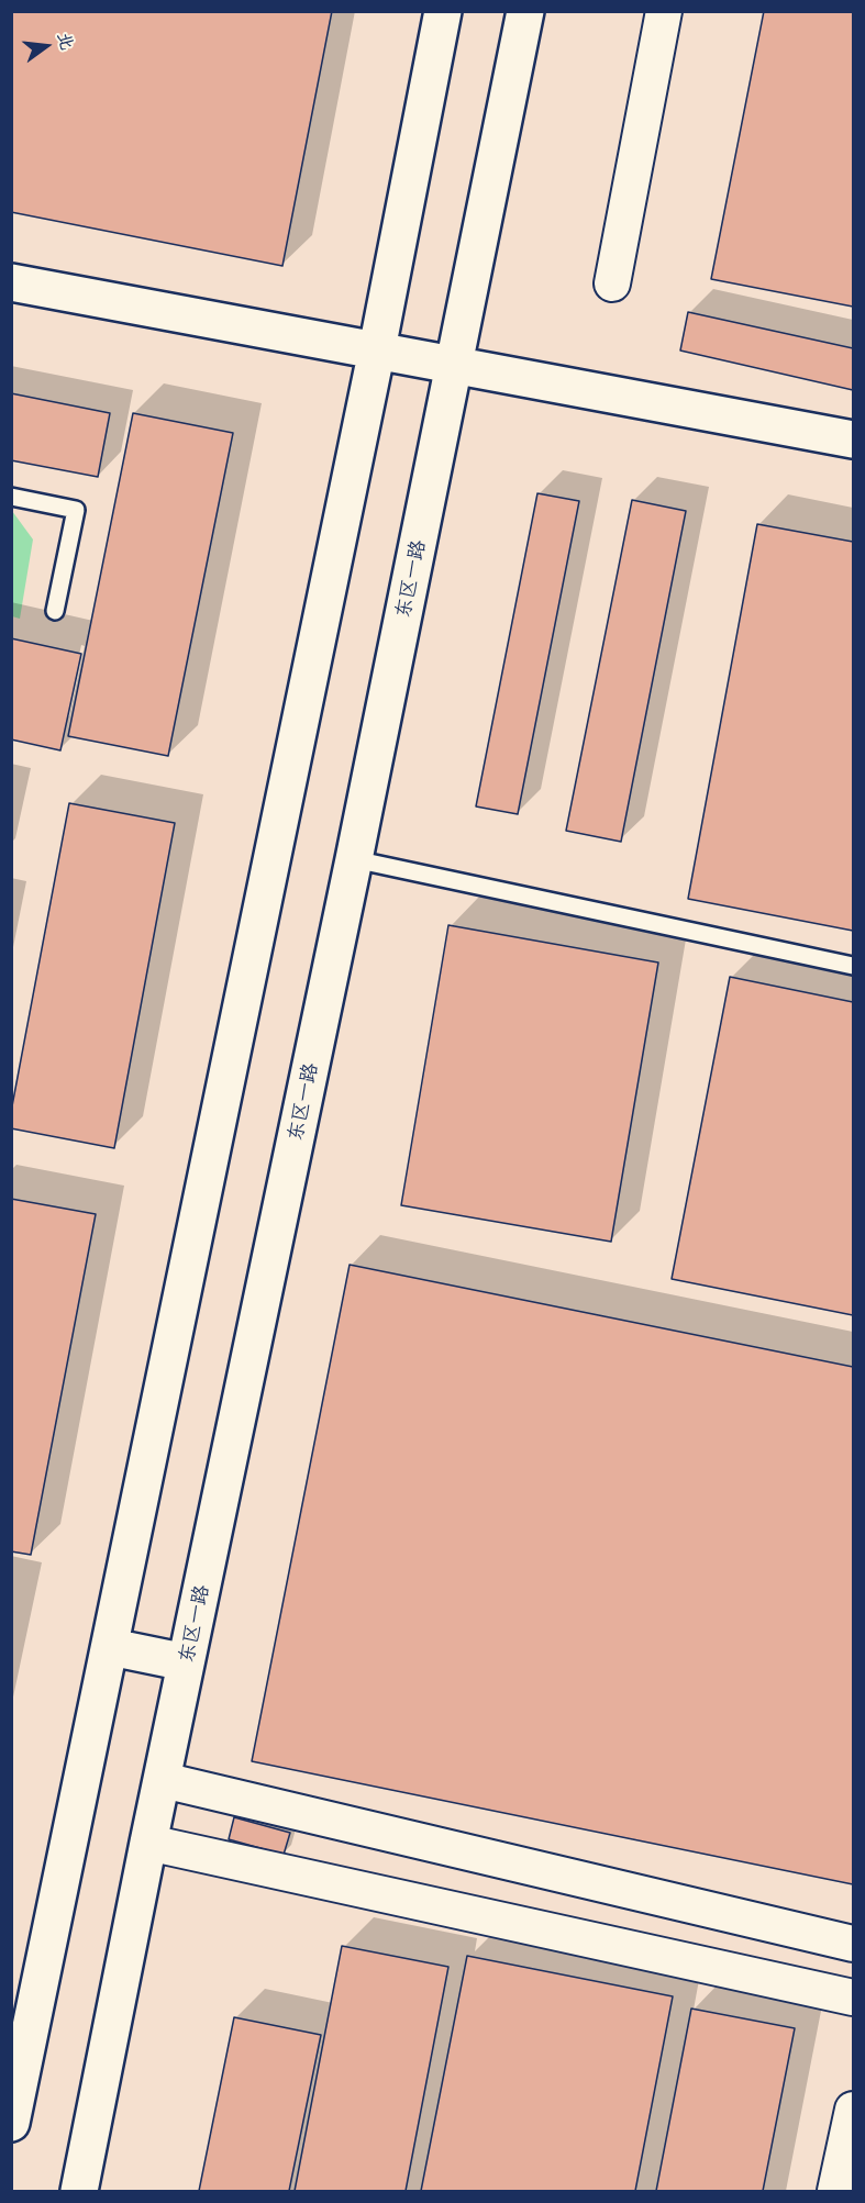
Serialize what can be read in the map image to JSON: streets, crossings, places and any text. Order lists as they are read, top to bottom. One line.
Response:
{"streets":{"main road":["东区一路"]},"north":"right"}
